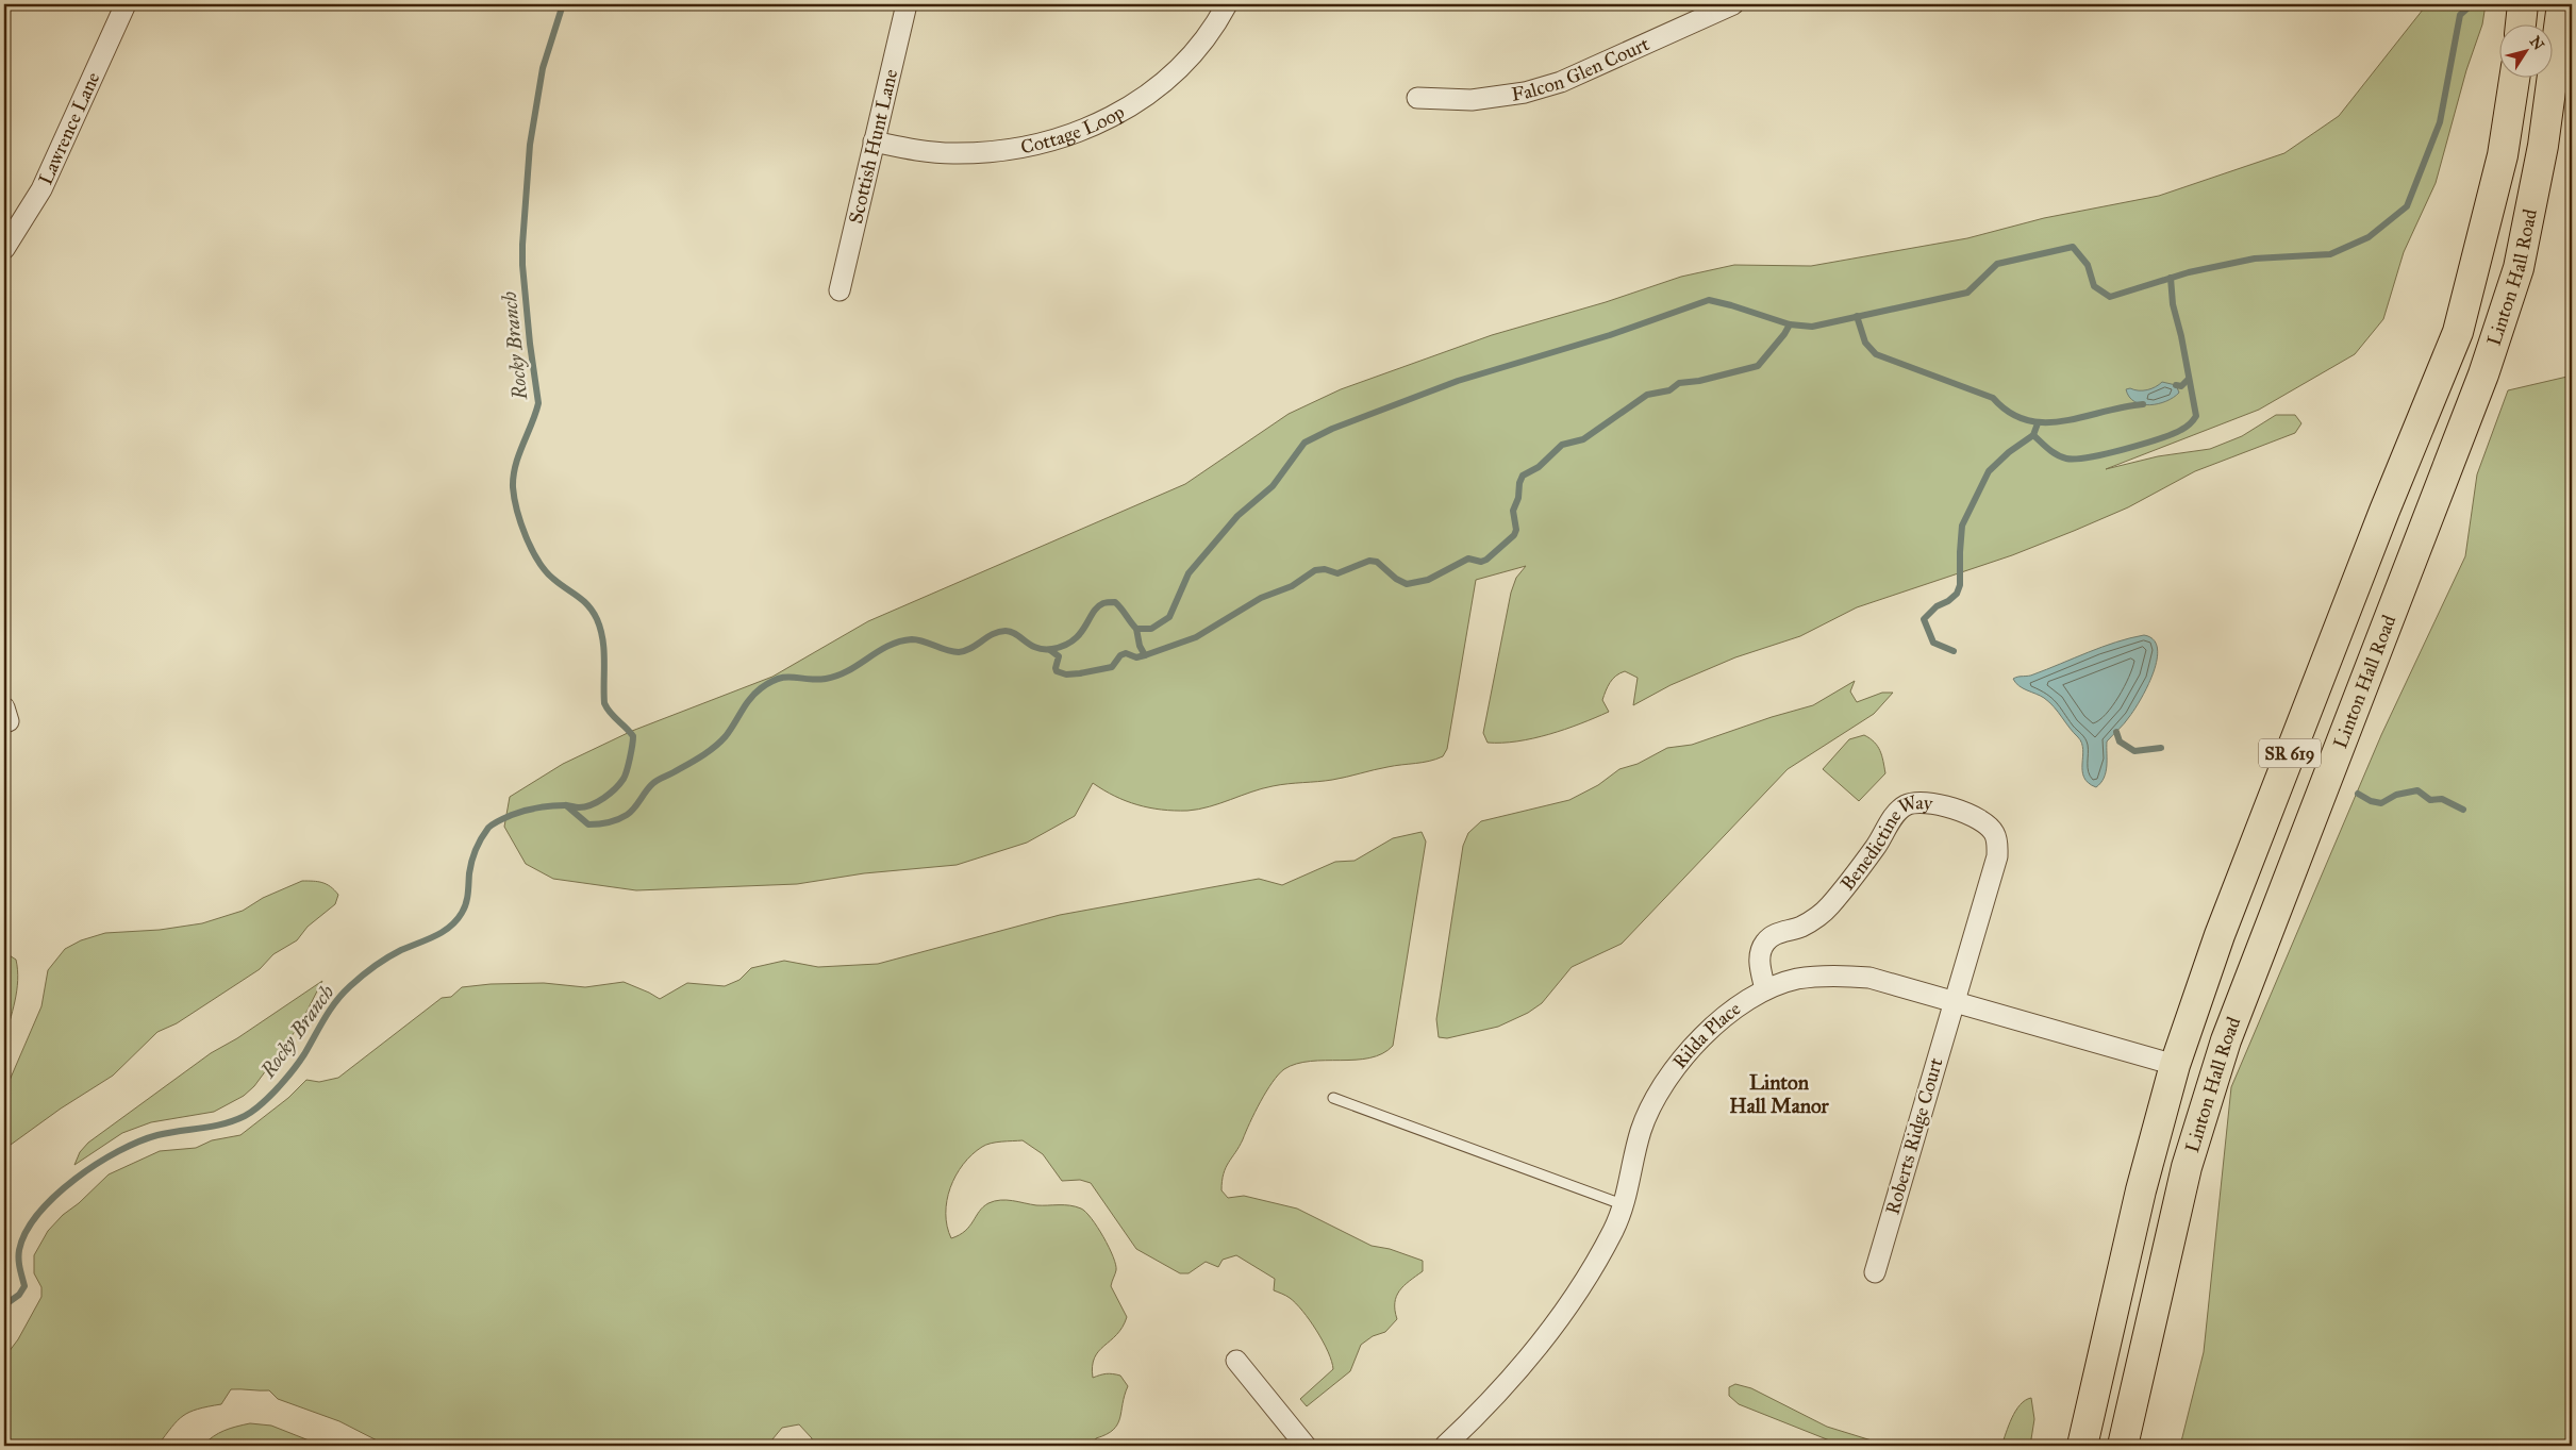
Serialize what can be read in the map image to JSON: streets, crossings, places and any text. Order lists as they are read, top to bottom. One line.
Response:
{"streets":{"main road":["Linton Hall Road","SR 619"],"street":["Falcon Glen Court","Cottage Loop","Lawrence Lane","Scottish Hunt Lane","Benedictine Way","Rilda Place","Roberts Ridge Court"]},"crossings":[["Cottage Loop","Scottish Hunt Lane"],["Linton Hall Road","Rilda Place"],["Benedictine Way","Rilda Place"],["Benedictine Way","Roberts Ridge Court"],["Rilda Place","Roberts Ridge Court"]],"districts":["Linton Hall Manor"],"water":["Rocky Branch"],"north":"top right"}
